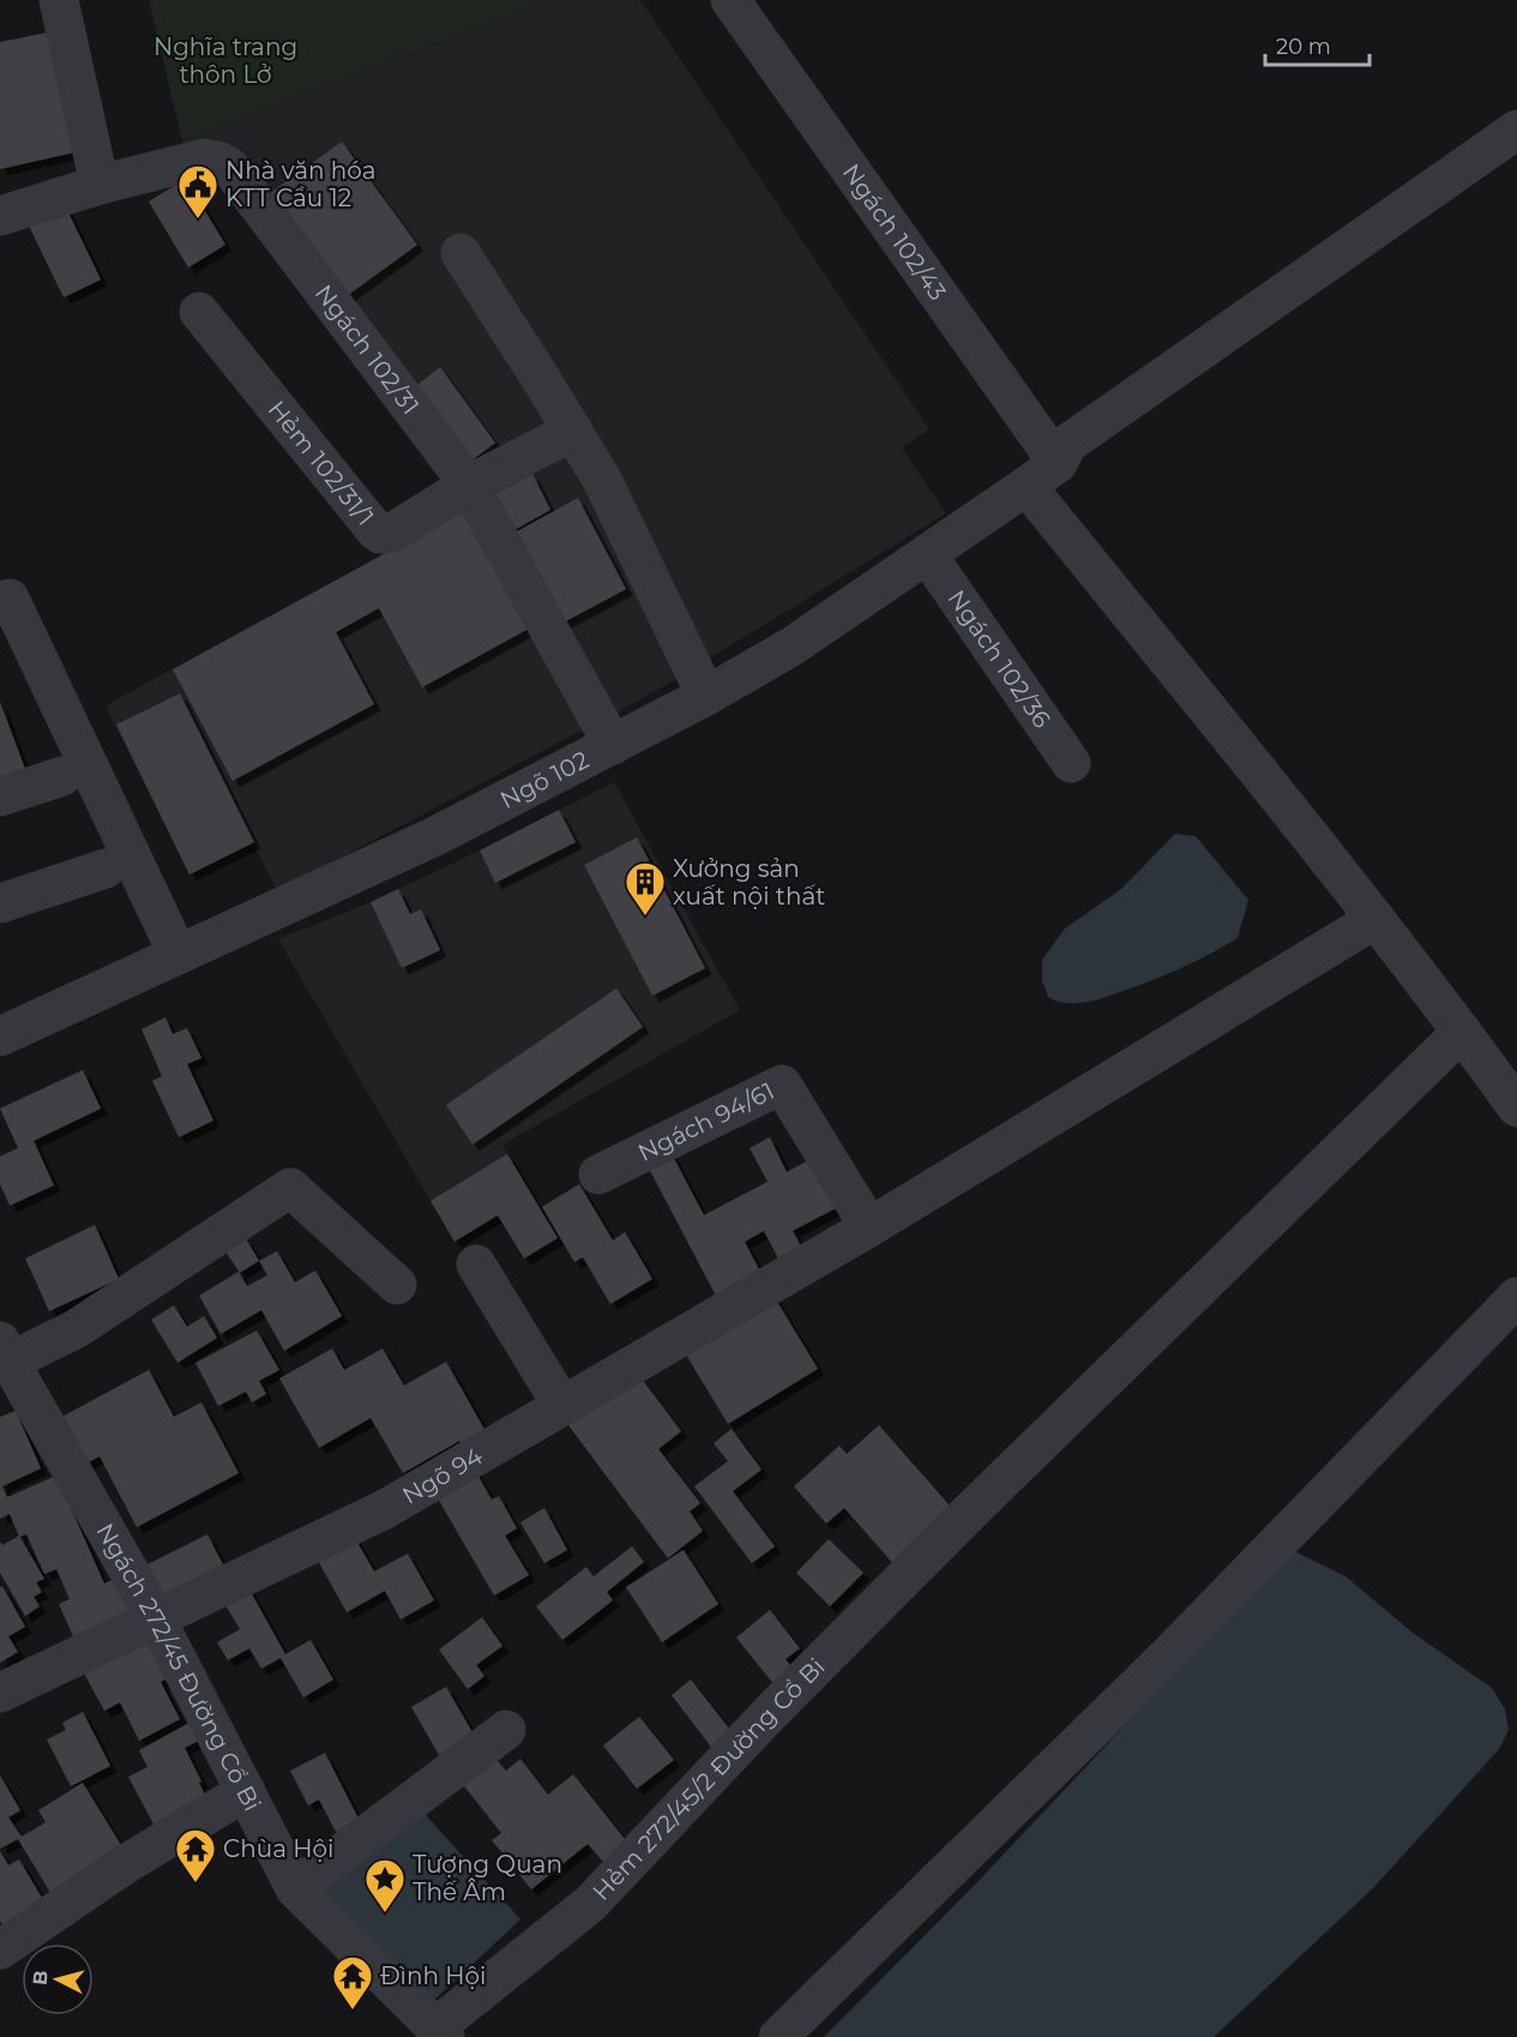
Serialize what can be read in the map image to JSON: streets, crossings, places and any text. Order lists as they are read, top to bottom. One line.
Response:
{"streets":{"street":["Ngách 102/43","Ngách 102/31","Hẻm 102/31/1","Ngách 102/36","Ngõ 102","Ngách 94/61","Ngõ 94","Ngách 272/45 Đường Cổ Bi","Hẻm 272/45/2 Đường Cổ Bi"]},"crossings":[["Ngách 102/43","Ngõ 102"],["Ngách 102/43","Ngõ 94"],["Ngách 102/43","Hẻm 272/45/2 Đường Cổ Bi"],["Ngách 102/31","Hẻm 102/31/1"],["Ngách 102/31","Ngõ 102"],["Ngách 102/36","Ngõ 102"],["Ngách 94/61","Ngõ 94"],["Ngõ 94","Ngách 272/45 Đường Cổ Bi"],["Ngách 272/45 Đường Cổ Bi","Hẻm 272/45/2 Đường Cổ Bi"]],"parks":["Nghĩa trang thôn Lở"],"places":{"public building":["Nhà văn hóa KTT Cầu 12"],"building":["Xưởng sản xuất nội thất"],"temple":["Chùa Hội","Đình Hội"],"place":["Tượng Quan Thế Âm"]},"scale_bar":"20 m","north":"left"}
